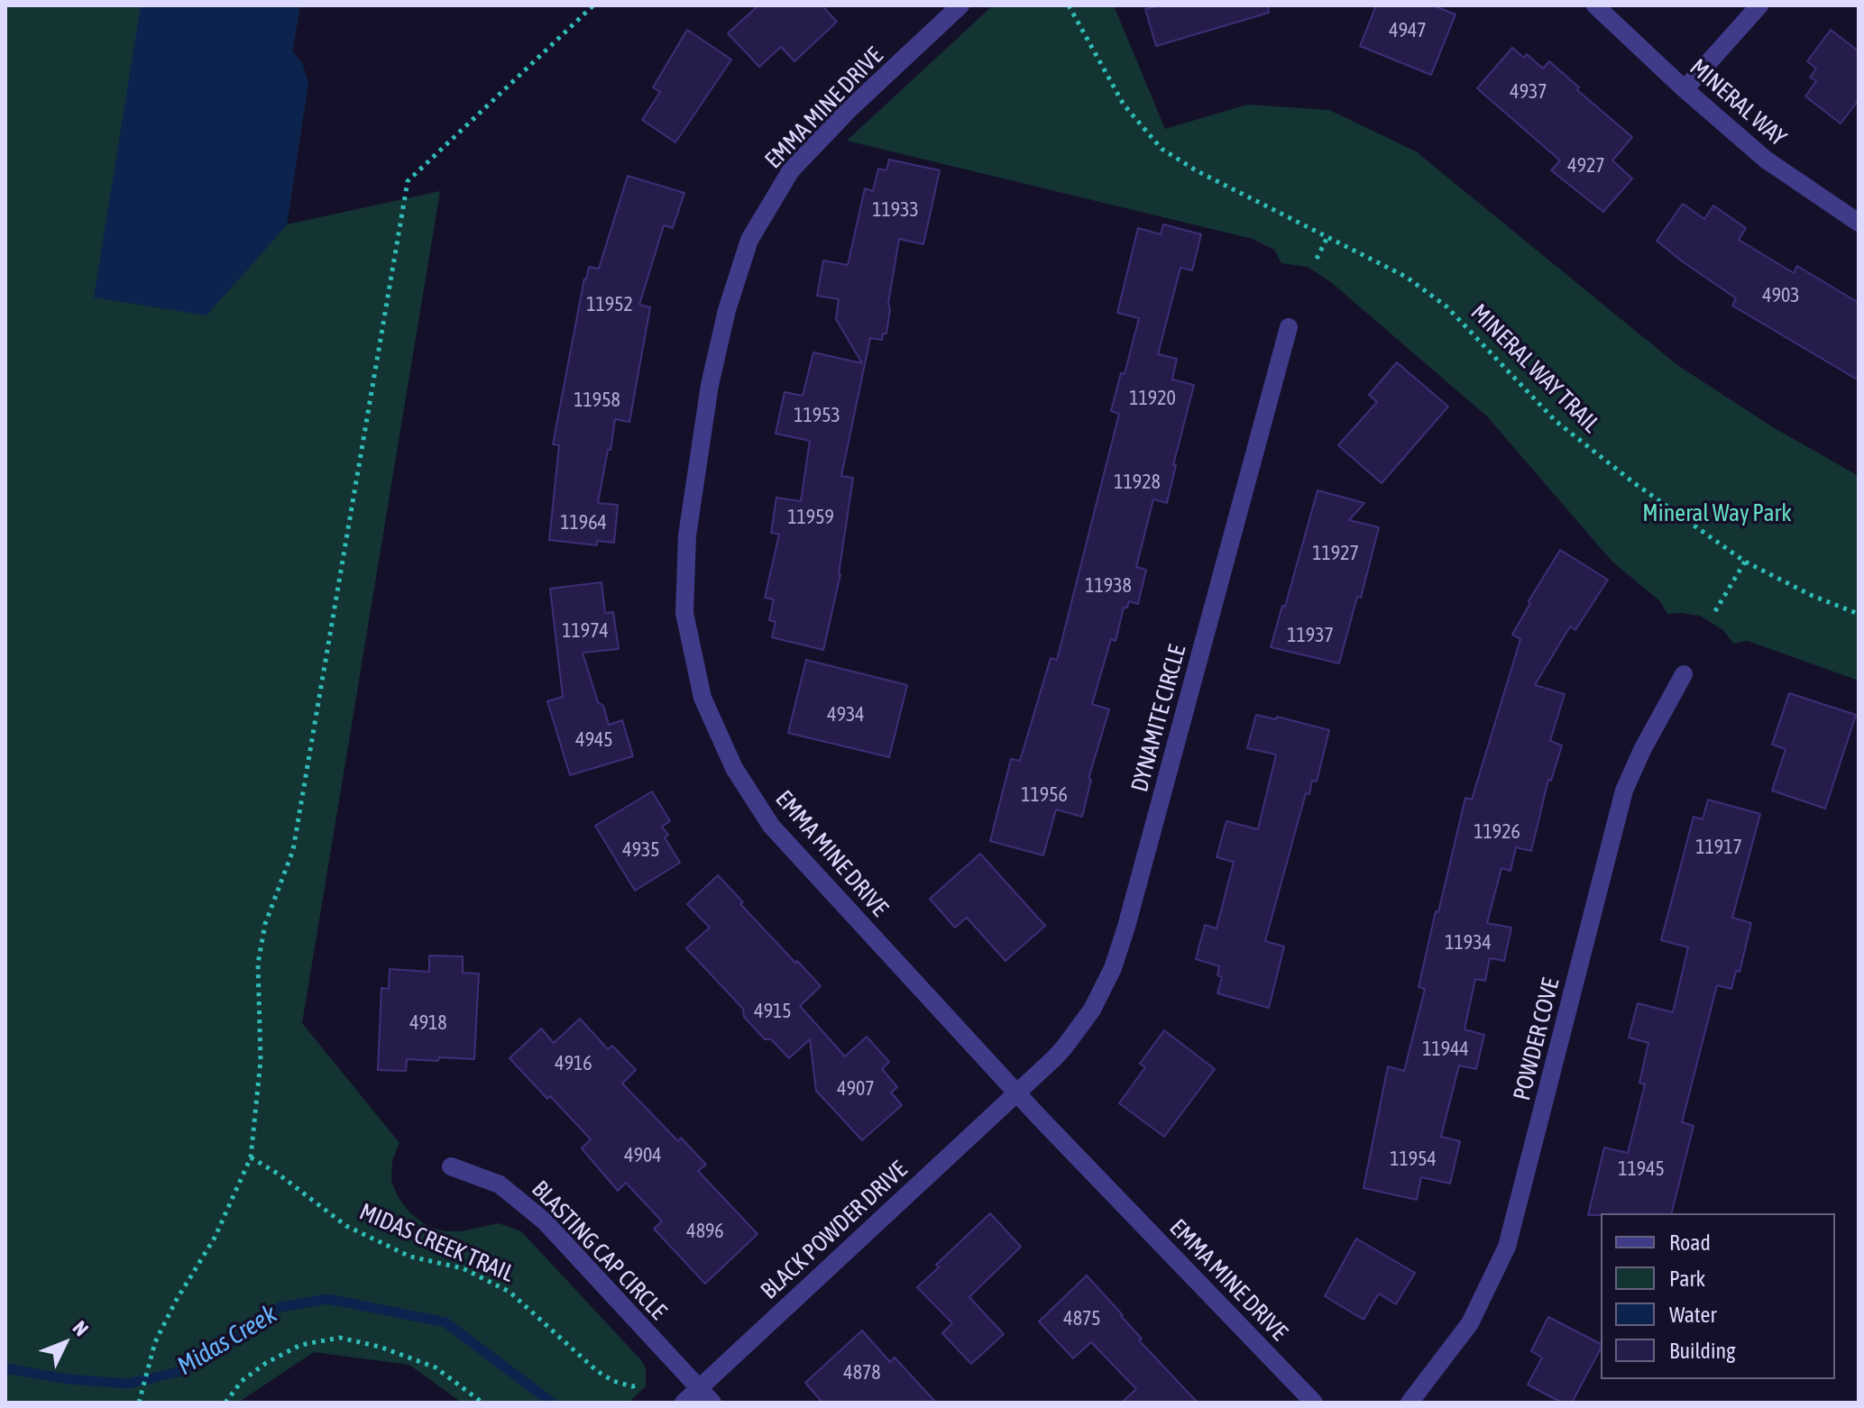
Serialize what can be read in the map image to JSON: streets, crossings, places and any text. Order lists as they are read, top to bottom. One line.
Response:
{"streets":{"street":["MINERAL WAY","EMMA MINE DRIVE","DYNAMITE CIRCLE","POWDER COVE","BLACK POWDER DRIVE","BLASTING CAP CIRCLE"],"path":["MINERAL WAY TRAIL","MIDAS CREEK TRAIL"]},"crossings":[["EMMA MINE DRIVE","DYNAMITE CIRCLE"],["EMMA MINE DRIVE","BLACK POWDER DRIVE"],["DYNAMITE CIRCLE","BLACK POWDER DRIVE"],["BLACK POWDER DRIVE","BLASTING CAP CIRCLE"]],"water":["Midas Creek"],"parks":["Mineral Way Park"],"house_numbers":["4947","4937","4927","11933","4903","11952","11920","11958","11953","11928","11959","11964","11927","11938","11974","11937","4934","4945","11956","11926","11917","4935","11934","4915","4918","11944","4916","4907","4904","11954","11945","4896","4875","4878"],"legend":["Road","Park","Water","Building"],"north":"top right"}
